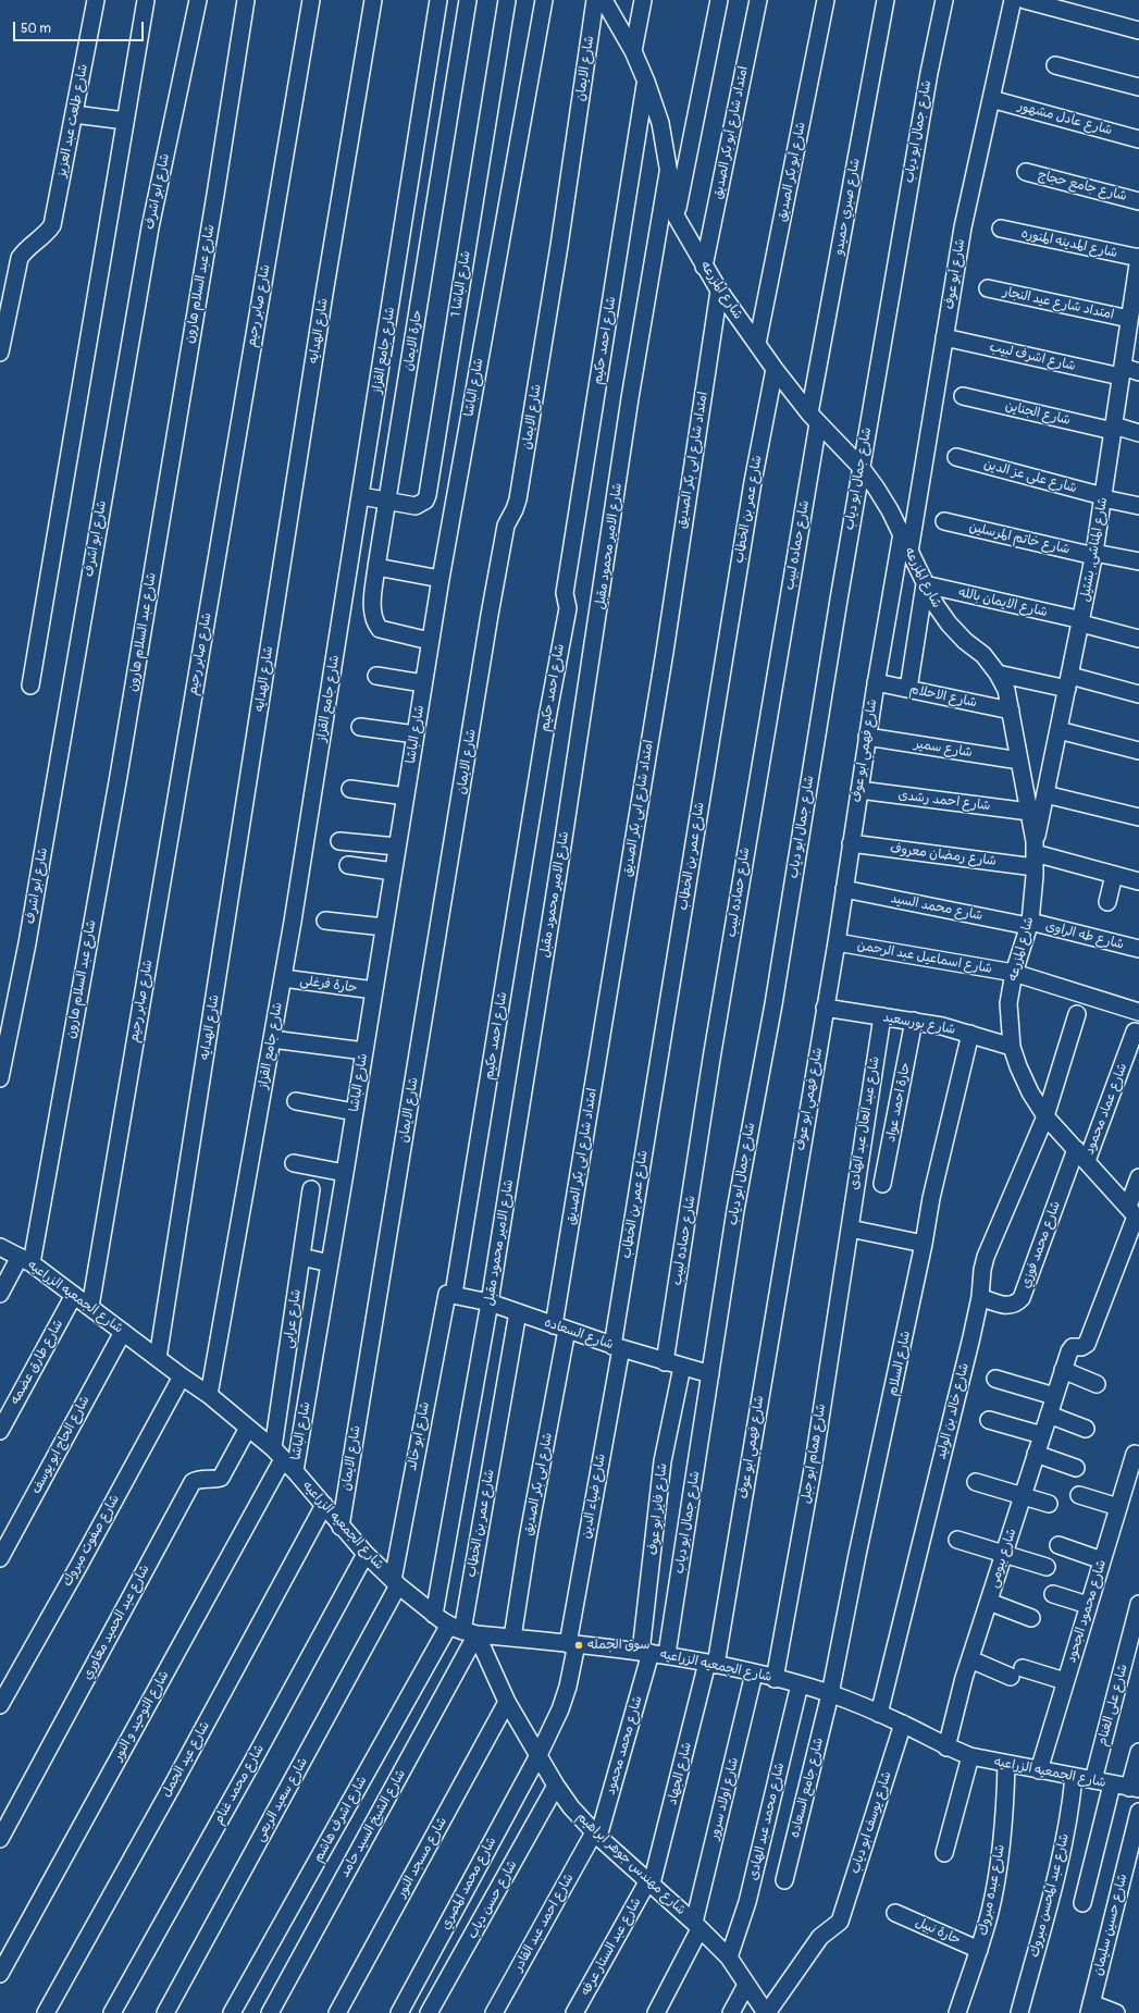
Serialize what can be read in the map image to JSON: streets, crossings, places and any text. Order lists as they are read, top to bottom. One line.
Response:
{"streets":{"street":["شارع الايمان","شارع عادل مشهور","شارع طلعت عبد العزيز","شارع جمال ابو دياب","امتداد شارع أبو بكر الصديق","شارع أبو بكر الصديق","شارع جامع حجاج","شارع ابو اشرف","شارع صبري حميدو","شارع المدينه المنوره","شارع أبو عوف","شارع عبد السلام هارون","شارع الباشا 1","شارع المزرعه","امتداد شارع عيد النجار","شارع صابر رحيم","شارع الهدايه","حارة الايمان","شارع احمد حكيم","شارع جامع القزاز","شارع اشرف لبيب","شارع الباشا","شارع الجناين","امتداد شارع ابى بكر الصديق","شارع على عز الدين","شارع عمر بن الخطاب","شارع خاتم المرسلين","شارع حماده لبيب","شارع الامير محمود مقبل","شارع المناشى, بشتيل","شارع الايمان بالله","شارع الاحلام","شارع سمير","شارع فهمي ابو عوف","شارع احمد رشدى","شارع رمضان معروف","شارع محمد السيد","شارع طه الراوى","شارع اسماعيل عبد الرحمن","حارة فرغلى","شارع بورسعيد","حارة احمد عواد","شارع عماد محمود","شارع عبد العال عبد الهادى","شارع محمد فوزي","شارع الجمعيه الزراعيه","شارع عرابى","شارع السعاده","شارع طارق عضمه","شارع السلام","شارع خالد بن الوليد","شارع ابو خالد","شارع الحاج ابو يوسف","شارع همام ابو جبل","شارع ابى بكر الصديق","شارع ضياء الدين","شارع فايز ابو عوف","شارع صفوت مبروك","شارع بيومى","شارع محمود الجحود","شارع عبد الحميد مغاوري","شارع على الغنام","شارع التوحيد و النور","شارع محمد محمود","شارع عيد الجمل","شارع الجهاد","شارع محمد غنام","شارع جامع السعاده","شارع اولاد سرور","شارع سعيد الربعى","شارع اشرف هاشم","شارع محمد عبد الهادى","شارع يوسف ابو دياب","شارع الشيخ السيد حامد","شارع مسجد النور","شارع مهندس جوهر ابراهيم","شارع محمد المصري","شارع عبده مبروك","شارع عبد المحسن مبروك","شارع حسن دياب","شارع احمد عبد القادر","شارع حسين سليمان","حارة نبيل","شارع عبد الستار عرفه"]},"crossings":[["شارع الايمان","شارع الجمعيه الزراعيه"],["شارع عادل مشهور","شارع أبو عوف"],["شارع جمال ابو دياب","شارع المزرعه"],["شارع جمال ابو دياب","شارع الجمعيه الزراعيه"],["شارع جمال ابو دياب","شارع السعاده"],["امتداد شارع أبو بكر الصديق","شارع المزرعه"],["شارع أبو بكر الصديق","شارع المزرعه"],["شارع صبري حميدو","شارع المزرعه"],["شارع صبري حميدو","شارع حماده لبيب"],["شارع المدينه المنوره","شارع المناشى, بشتيل"],["شارع أبو عوف","شارع المزرعه"],["شارع أبو عوف","شارع اشرف لبيب"],["شارع عبد السلام هارون","شارع الجمعيه الزراعيه"],["شارع الباشا 1","حارة الايمان"],["شارع الباشا 1","شارع جامع القزاز"],["شارع المزرعه","شارع احمد حكيم"],["شارع المزرعه","امتداد شارع ابى بكر الصديق"],["شارع المزرعه","شارع عمر بن الخطاب"],["شارع المزرعه","شارع حماده لبيب"],["شارع المزرعه","شارع الامير محمود مقبل"],["شارع المزرعه","شارع المناشى, بشتيل"],["شارع المزرعه","شارع الايمان بالله"],["شارع المزرعه","شارع الاحلام"],["شارع المزرعه","شارع سمير"],["شارع المزرعه","شارع فهمي ابو عوف"],["شارع المزرعه","شارع احمد رشدى"],["شارع المزرعه","شارع رمضان معروف"],["شارع المزرعه","شارع محمد السيد"],["شارع المزرعه","شارع طه الراوى"],["شارع المزرعه","شارع اسماعيل عبد الرحمن"],["شارع المزرعه","شارع بورسعيد"],["شارع المزرعه","شارع عماد محمود"],["شارع المزرعه","شارع محمد فوزي"],["شارع المزرعه","شارع خالد بن الوليد"],["شارع المزرعه","شارع بيومى"],["امتداد شارع عيد النجار","شارع المناشى, بشتيل"],["شارع صابر رحيم","شارع الجمعيه الزراعيه"],["شارع الهدايه","شارع الجمعيه الزراعيه"],["حارة الايمان","شارع الباشا"],["شارع احمد حكيم","شارع السعاده"],["شارع احمد حكيم","شارع ابو خالد"],["شارع جامع القزاز","حارة فرغلى"],["شارع جامع القزاز","شارع الجمعيه الزراعيه"],["شارع اشرف لبيب","شارع المناشى, بشتيل"],["شارع الباشا","حارة فرغلى"],["شارع الباشا","شارع الجمعيه الزراعيه"],["شارع الجناين","شارع المناشى, بشتيل"],["امتداد شارع ابى بكر الصديق","شارع السعاده"],["امتداد شارع ابى بكر الصديق","شارع ابى بكر الصديق"],["شارع على عز الدين","شارع المناشى, بشتيل"],["شارع عمر بن الخطاب","شارع الجمعيه الزراعيه"],["شارع عمر بن الخطاب","شارع السعاده"],["شارع عمر بن الخطاب","شارع ضياء الدين"],["شارع عمر بن الخطاب","شارع اشرف هاشم"],["شارع عمر بن الخطاب","شارع الشيخ السيد حامد"],["شارع عمر بن الخطاب","شارع مهندس جوهر ابراهيم"],["شارع خاتم المرسلين","شارع المناشى, بشتيل"],["شارع حماده لبيب","شارع السعاده"],["شارع الامير محمود مقبل","شارع الجمعيه الزراعيه"],["شارع الامير محمود مقبل","شارع السعاده"],["شارع المناشى, بشتيل","شارع الايمان بالله"],["شارع المناشى, بشتيل","شارع رمضان معروف"],["شارع الاحلام","شارع فهمي ابو عوف"],["شارع سمير","شارع فهمي ابو عوف"],["شارع فهمي ابو عوف","شارع احمد رشدى"],["شارع فهمي ابو عوف","شارع رمضان معروف"],["شارع فهمي ابو عوف","شارع محمد السيد"],["شارع فهمي ابو عوف","شارع اسماعيل عبد الرحمن"],["شارع فهمي ابو عوف","شارع بورسعيد"],["شارع فهمي ابو عوف","شارع الجمعيه الزراعيه"],["شارع فهمي ابو عوف","شارع الجهاد"],["شارع محمد السيد","شارع طه الراوى"],["شارع بورسعيد","حارة احمد عواد"],["شارع بورسعيد","شارع عبد العال عبد الهادى"],["شارع بورسعيد","شارع السلام"],["شارع عبد العال عبد الهادى","شارع همام ابو جبل"],["شارع محمد فوزي","شارع خالد بن الوليد"],["شارع الجمعيه الزراعيه","شارع عرابى"],["شارع الجمعيه الزراعيه","شارع طارق عضمه"],["شارع الجمعيه الزراعيه","شارع السلام"],["شارع الجمعيه الزراعيه","شارع خالد بن الوليد"],["شارع الجمعيه الزراعيه","شارع ابو خالد"],["شارع الجمعيه الزراعيه","شارع الحاج ابو يوسف"],["شارع الجمعيه الزراعيه","شارع همام ابو جبل"],["شارع الجمعيه الزراعيه","شارع ابى بكر الصديق"],["شارع الجمعيه الزراعيه","شارع ضياء الدين"],["شارع الجمعيه الزراعيه","شارع فايز ابو عوف"],["شارع الجمعيه الزراعيه","شارع صفوت مبروك"],["شارع الجمعيه الزراعيه","شارع بيومى"],["شارع الجمعيه الزراعيه","شارع محمود الجحود"],["شارع الجمعيه الزراعيه","شارع عبد الحميد مغاوري"],["شارع الجمعيه الزراعيه","شارع على الغنام"],["شارع الجمعيه الزراعيه","شارع التوحيد و النور"],["شارع الجمعيه الزراعيه","شارع محمد محمود"],["شارع الجمعيه الزراعيه","شارع عيد الجمل"],["شارع الجمعيه الزراعيه","شارع الجهاد"],["شارع الجمعيه الزراعيه","شارع محمد غنام"],["شارع الجمعيه الزراعيه","شارع جامع السعاده"],["شارع الجمعيه الزراعيه","شارع اولاد سرور"],["شارع الجمعيه الزراعيه","شارع سعيد الربعى"],["شارع الجمعيه الزراعيه","شارع اشرف هاشم"],["شارع الجمعيه الزراعيه","شارع محمد عبد الهادى"],["شارع الجمعيه الزراعيه","شارع يوسف ابو دياب"],["شارع الجمعيه الزراعيه","شارع الشيخ السيد حامد"],["شارع الجمعيه الزراعيه","شارع مهندس جوهر ابراهيم"],["شارع الجمعيه الزراعيه","شارع عبده مبروك"],["شارع الجمعيه الزراعيه","شارع عبد المحسن مبروك"],["شارع عرابى","شارع التوحيد و النور"],["شارع السعاده","شارع ابو خالد"],["شارع السعاده","شارع ابى بكر الصديق"],["شارع السعاده","شارع ضياء الدين"],["شارع السعاده","شارع فايز ابو عوف"],["شارع السلام","شارع جامع السعاده"],["شارع ابو خالد","شارع سعيد الربعى"],["شارع ضياء الدين","شارع مهندس جوهر ابراهيم"],["شارع ضياء الدين","شارع محمد المصري"],["شارع فايز ابو عوف","شارع محمد محمود"],["شارع محمد محمود","شارع مهندس جوهر ابراهيم"],["شارع محمد محمود","شارع احمد عبد القادر"],["شارع الجهاد","شارع مهندس جوهر ابراهيم"],["شارع الجهاد","شارع عبد الستار عرفه"],["شارع اولاد سرور","شارع مهندس جوهر ابراهيم"],["شارع اشرف هاشم","شارع الشيخ السيد حامد"],["شارع اشرف هاشم","شارع مهندس جوهر ابراهيم"],["شارع محمد عبد الهادى","شارع مهندس جوهر ابراهيم"],["شارع يوسف ابو دياب","شارع مهندس جوهر ابراهيم"],["شارع الشيخ السيد حامد","شارع مهندس جوهر ابراهيم"],["شارع مسجد النور","شارع مهندس جوهر ابراهيم"],["شارع مهندس جوهر ابراهيم","شارع محمد المصري"],["شارع مهندس جوهر ابراهيم","شارع حسن دياب"],["شارع مهندس جوهر ابراهيم","شارع احمد عبد القادر"],["شارع مهندس جوهر ابراهيم","شارع عبد الستار عرفه"],["شارع عبده مبروك","حارة نبيل"]],"places":["سوق الجمله"],"scale_bar":"50 m"}
